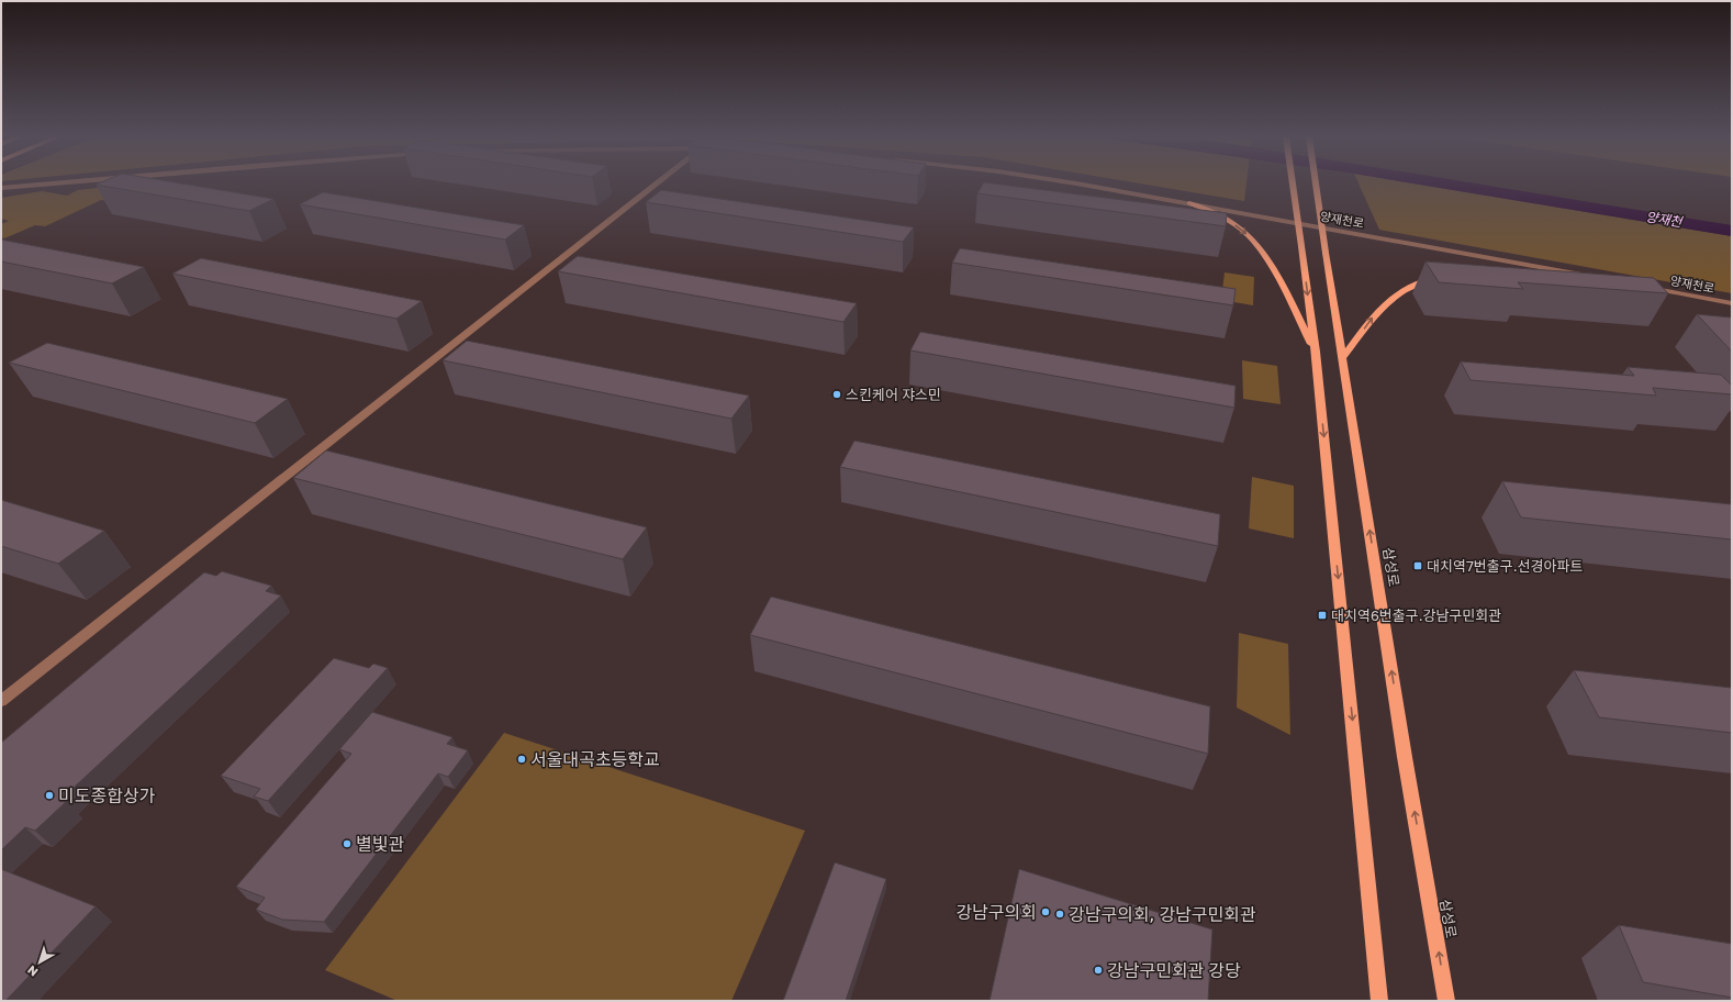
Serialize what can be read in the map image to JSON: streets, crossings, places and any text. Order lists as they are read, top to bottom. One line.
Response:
{"streets":{"main road":["삼성로"],"street":["양재천로"]},"water":["양재천"],"places":{"other":["스킨케어 쟈스민","서울대곡초등학교","미도종합상가","별빛관","강남구의회","강남구의회, 강남구민회관","강남구민회관 강당"],"transit":["대치역7번출구.선경아파트","대치역6번출구.강남구민회관"]},"north":"bottom left"}
